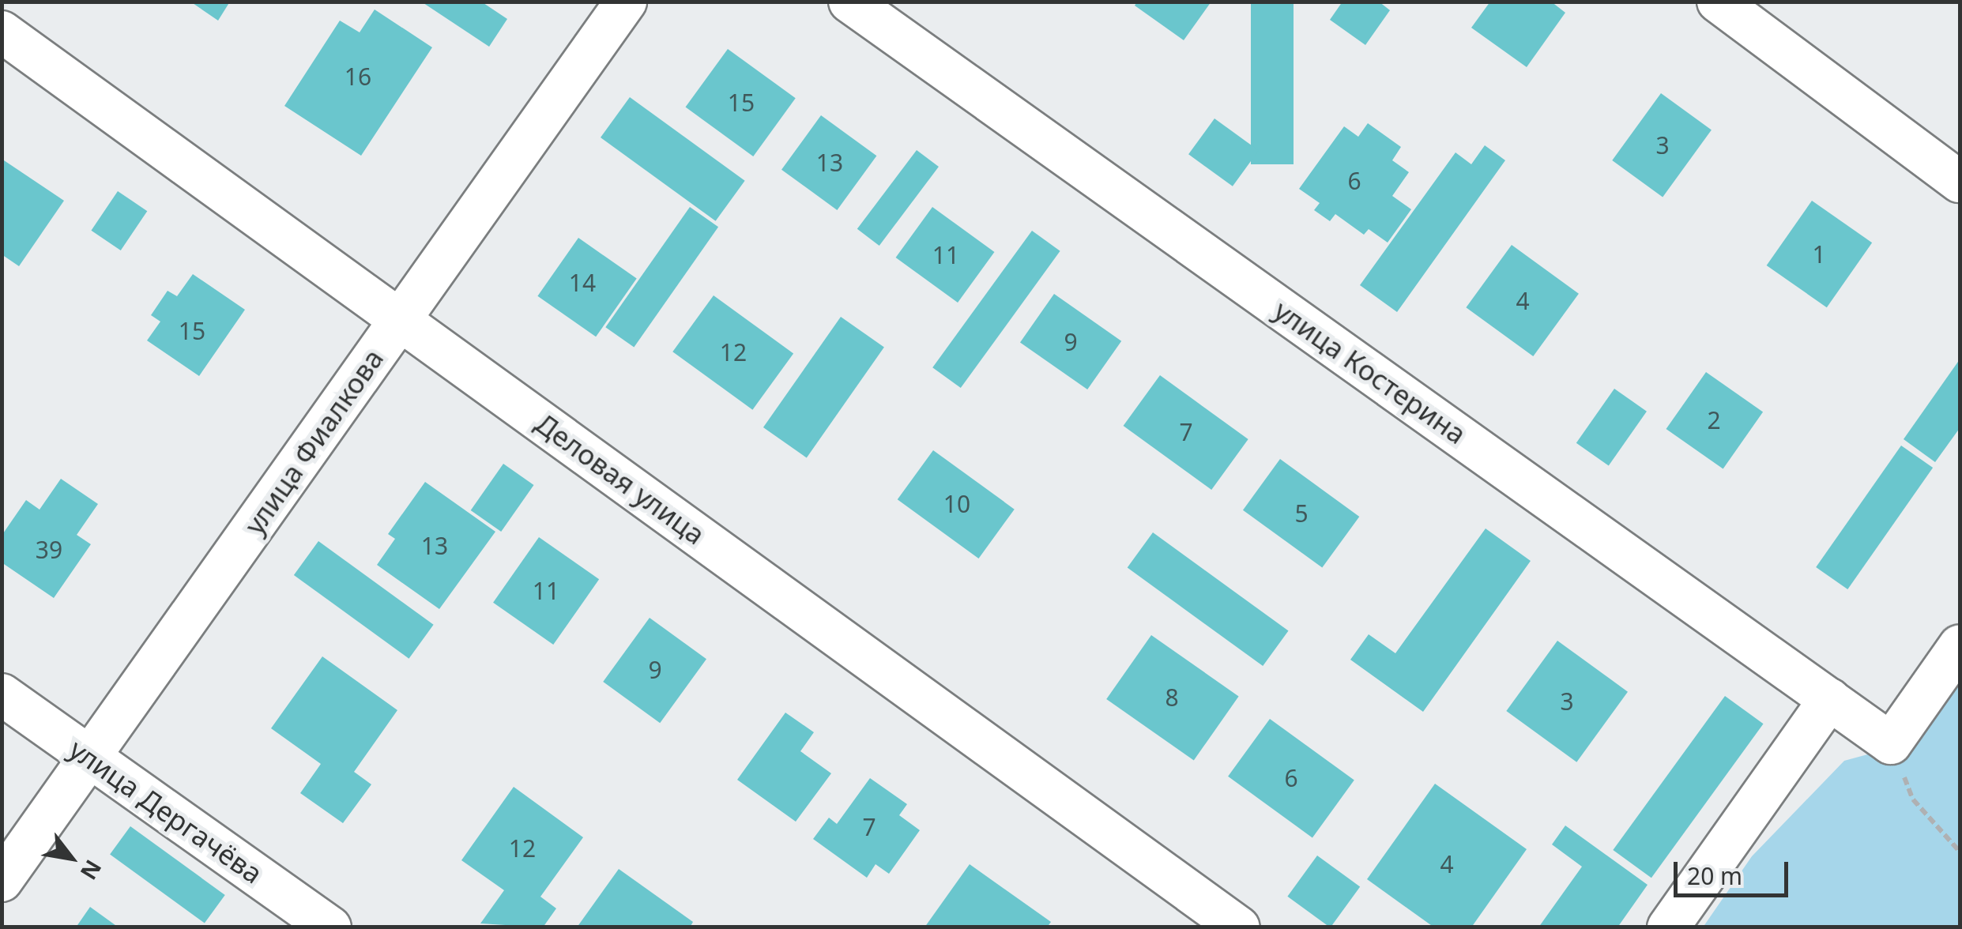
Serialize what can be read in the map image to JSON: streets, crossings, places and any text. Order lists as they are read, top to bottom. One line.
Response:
{"streets":{"street":["улица Костерина","улица Фиалкова","Деловая улица","улица Дергачёва"]},"crossings":[["улица Фиалкова","Деловая улица"],["улица Фиалкова","улица Дергачёва"]],"house_numbers":["16","15","3","13","6","1","11","14","4","15","9","12","2","7","10","5","13","39","11","9","8","3","6","7","12","4"],"scale_bar":"20 m","north":"bottom right"}
